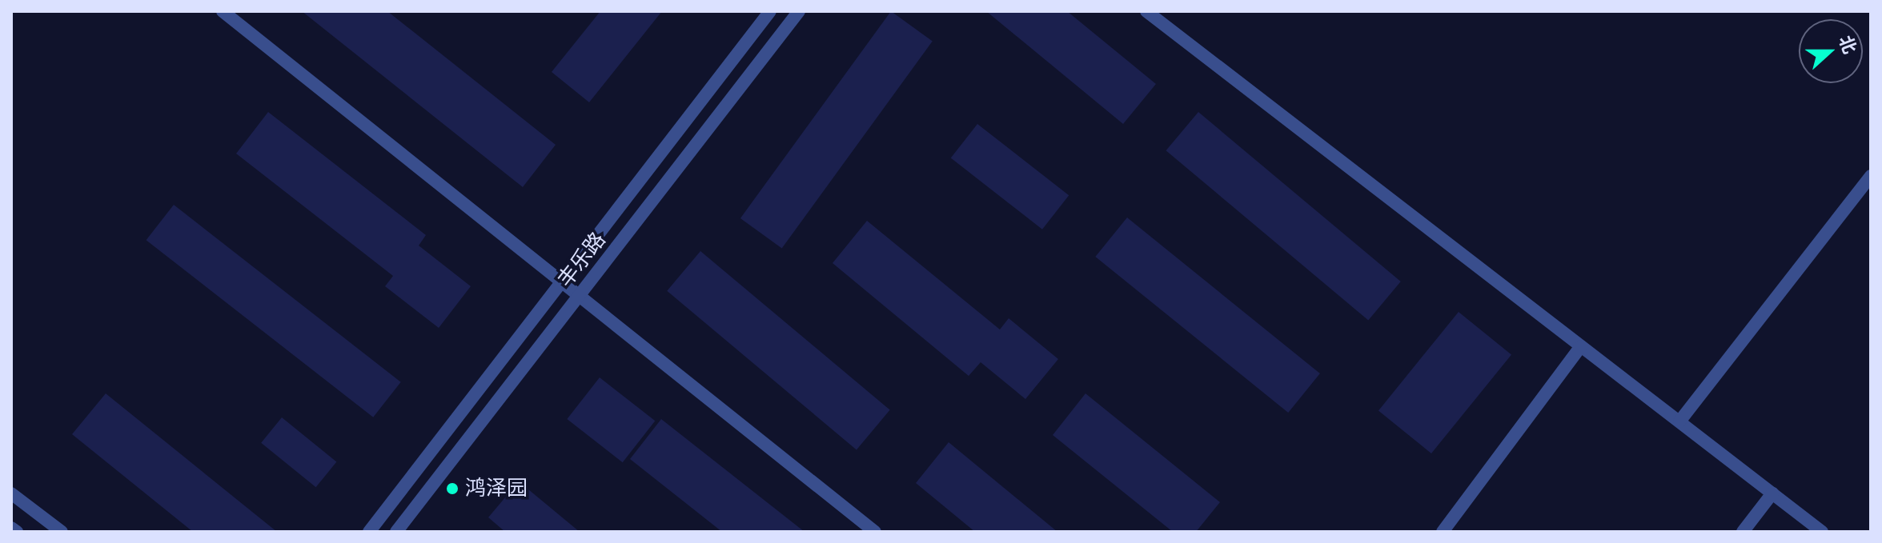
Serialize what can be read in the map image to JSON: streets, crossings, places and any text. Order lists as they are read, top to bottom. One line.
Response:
{"streets":{"street":["丰乐路"]},"places":["鸿泽园"],"north":"right"}
